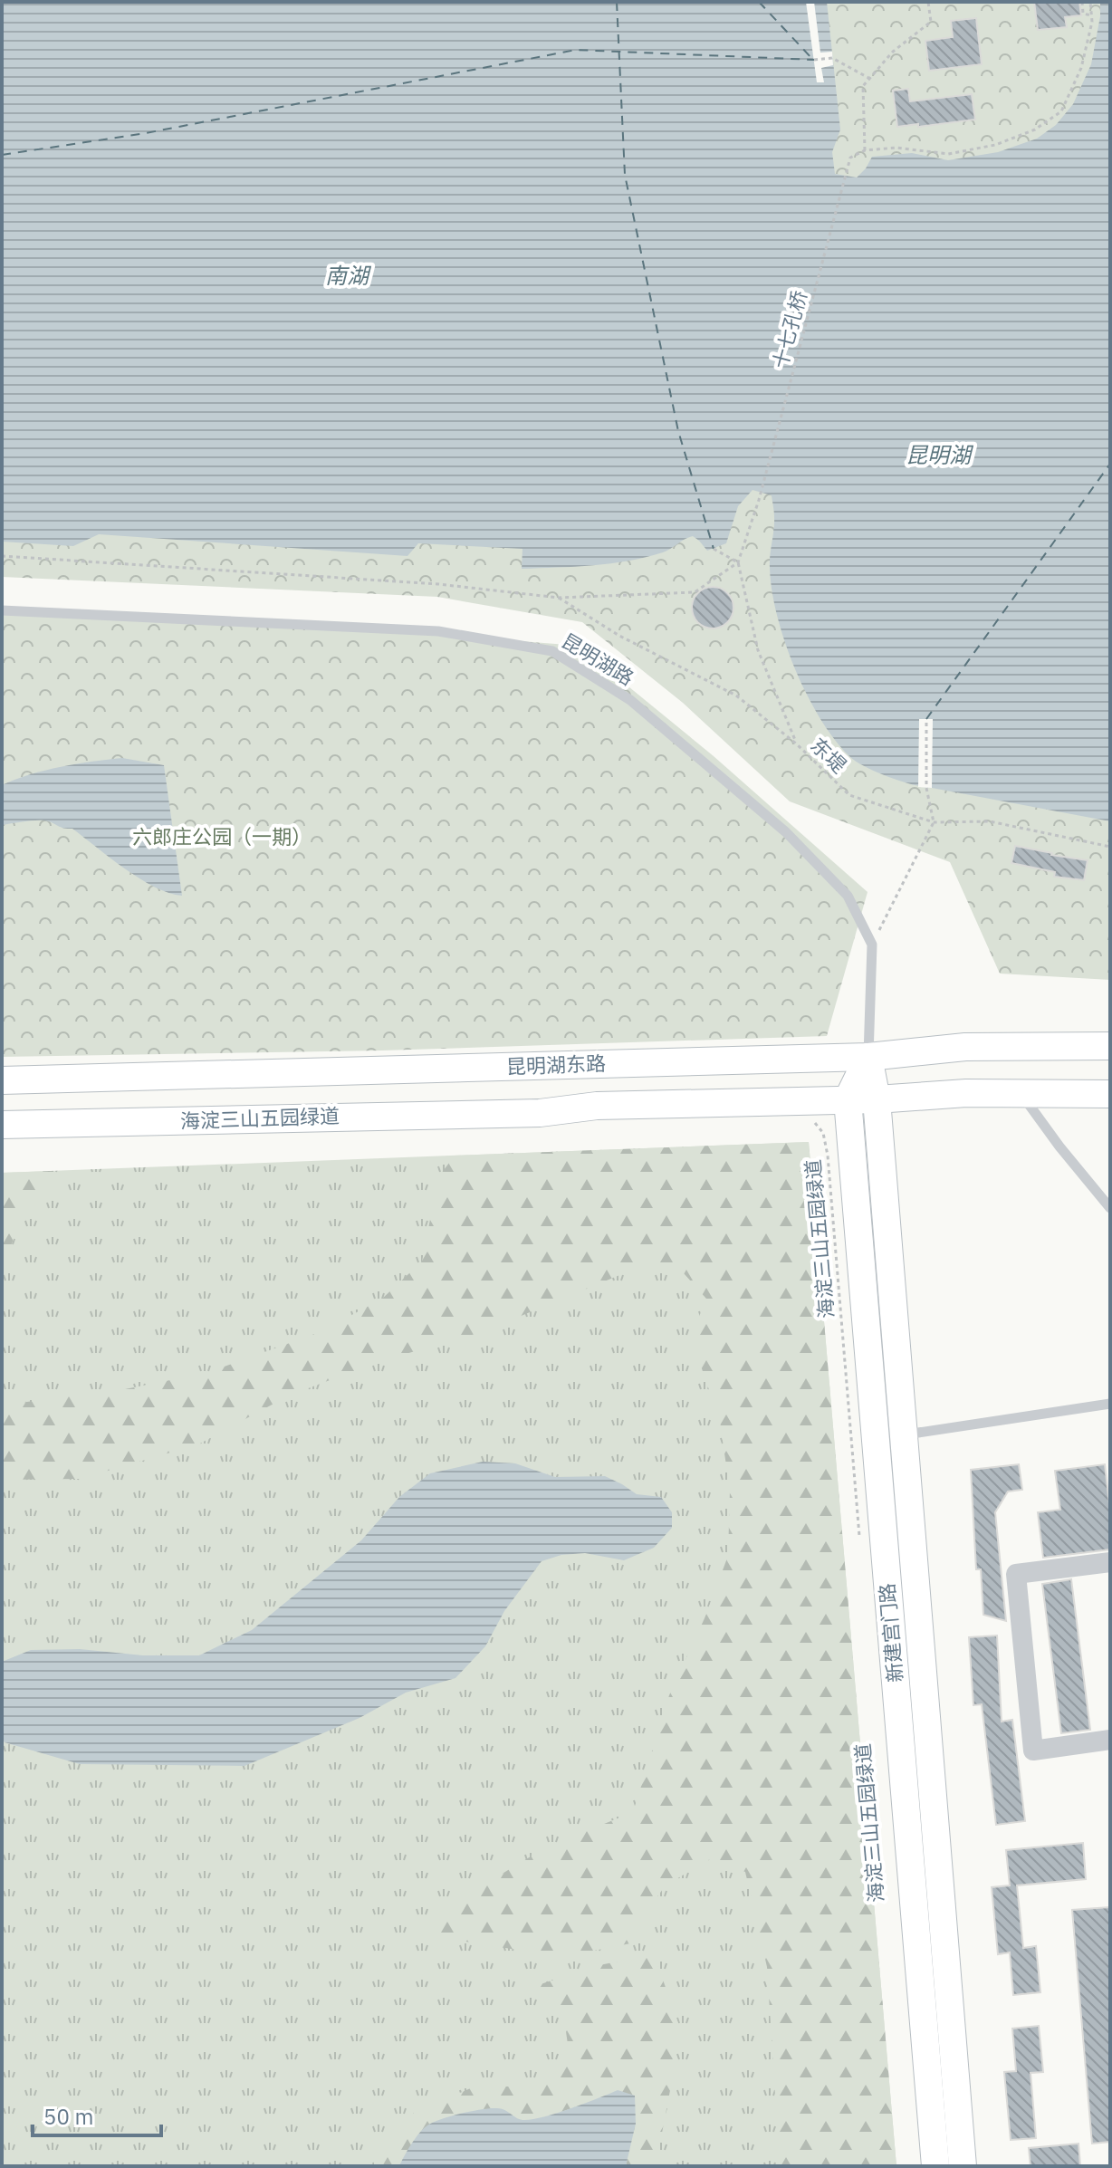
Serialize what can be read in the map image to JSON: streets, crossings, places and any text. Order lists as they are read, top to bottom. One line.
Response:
{"streets":{"street":["昆明湖东路","新建宫门路"],"lane":["昆明湖路"],"path":["十七孔桥","东堤","海淀三山五园绿道"]},"crossings":[["昆明湖路","昆明湖东路"],["昆明湖路","新建宫门路"],["昆明湖东路","新建宫门路"]],"water":["南湖","昆明湖"],"parks":["六郎庄公园（一期）"],"scale_bar":"50 m"}
